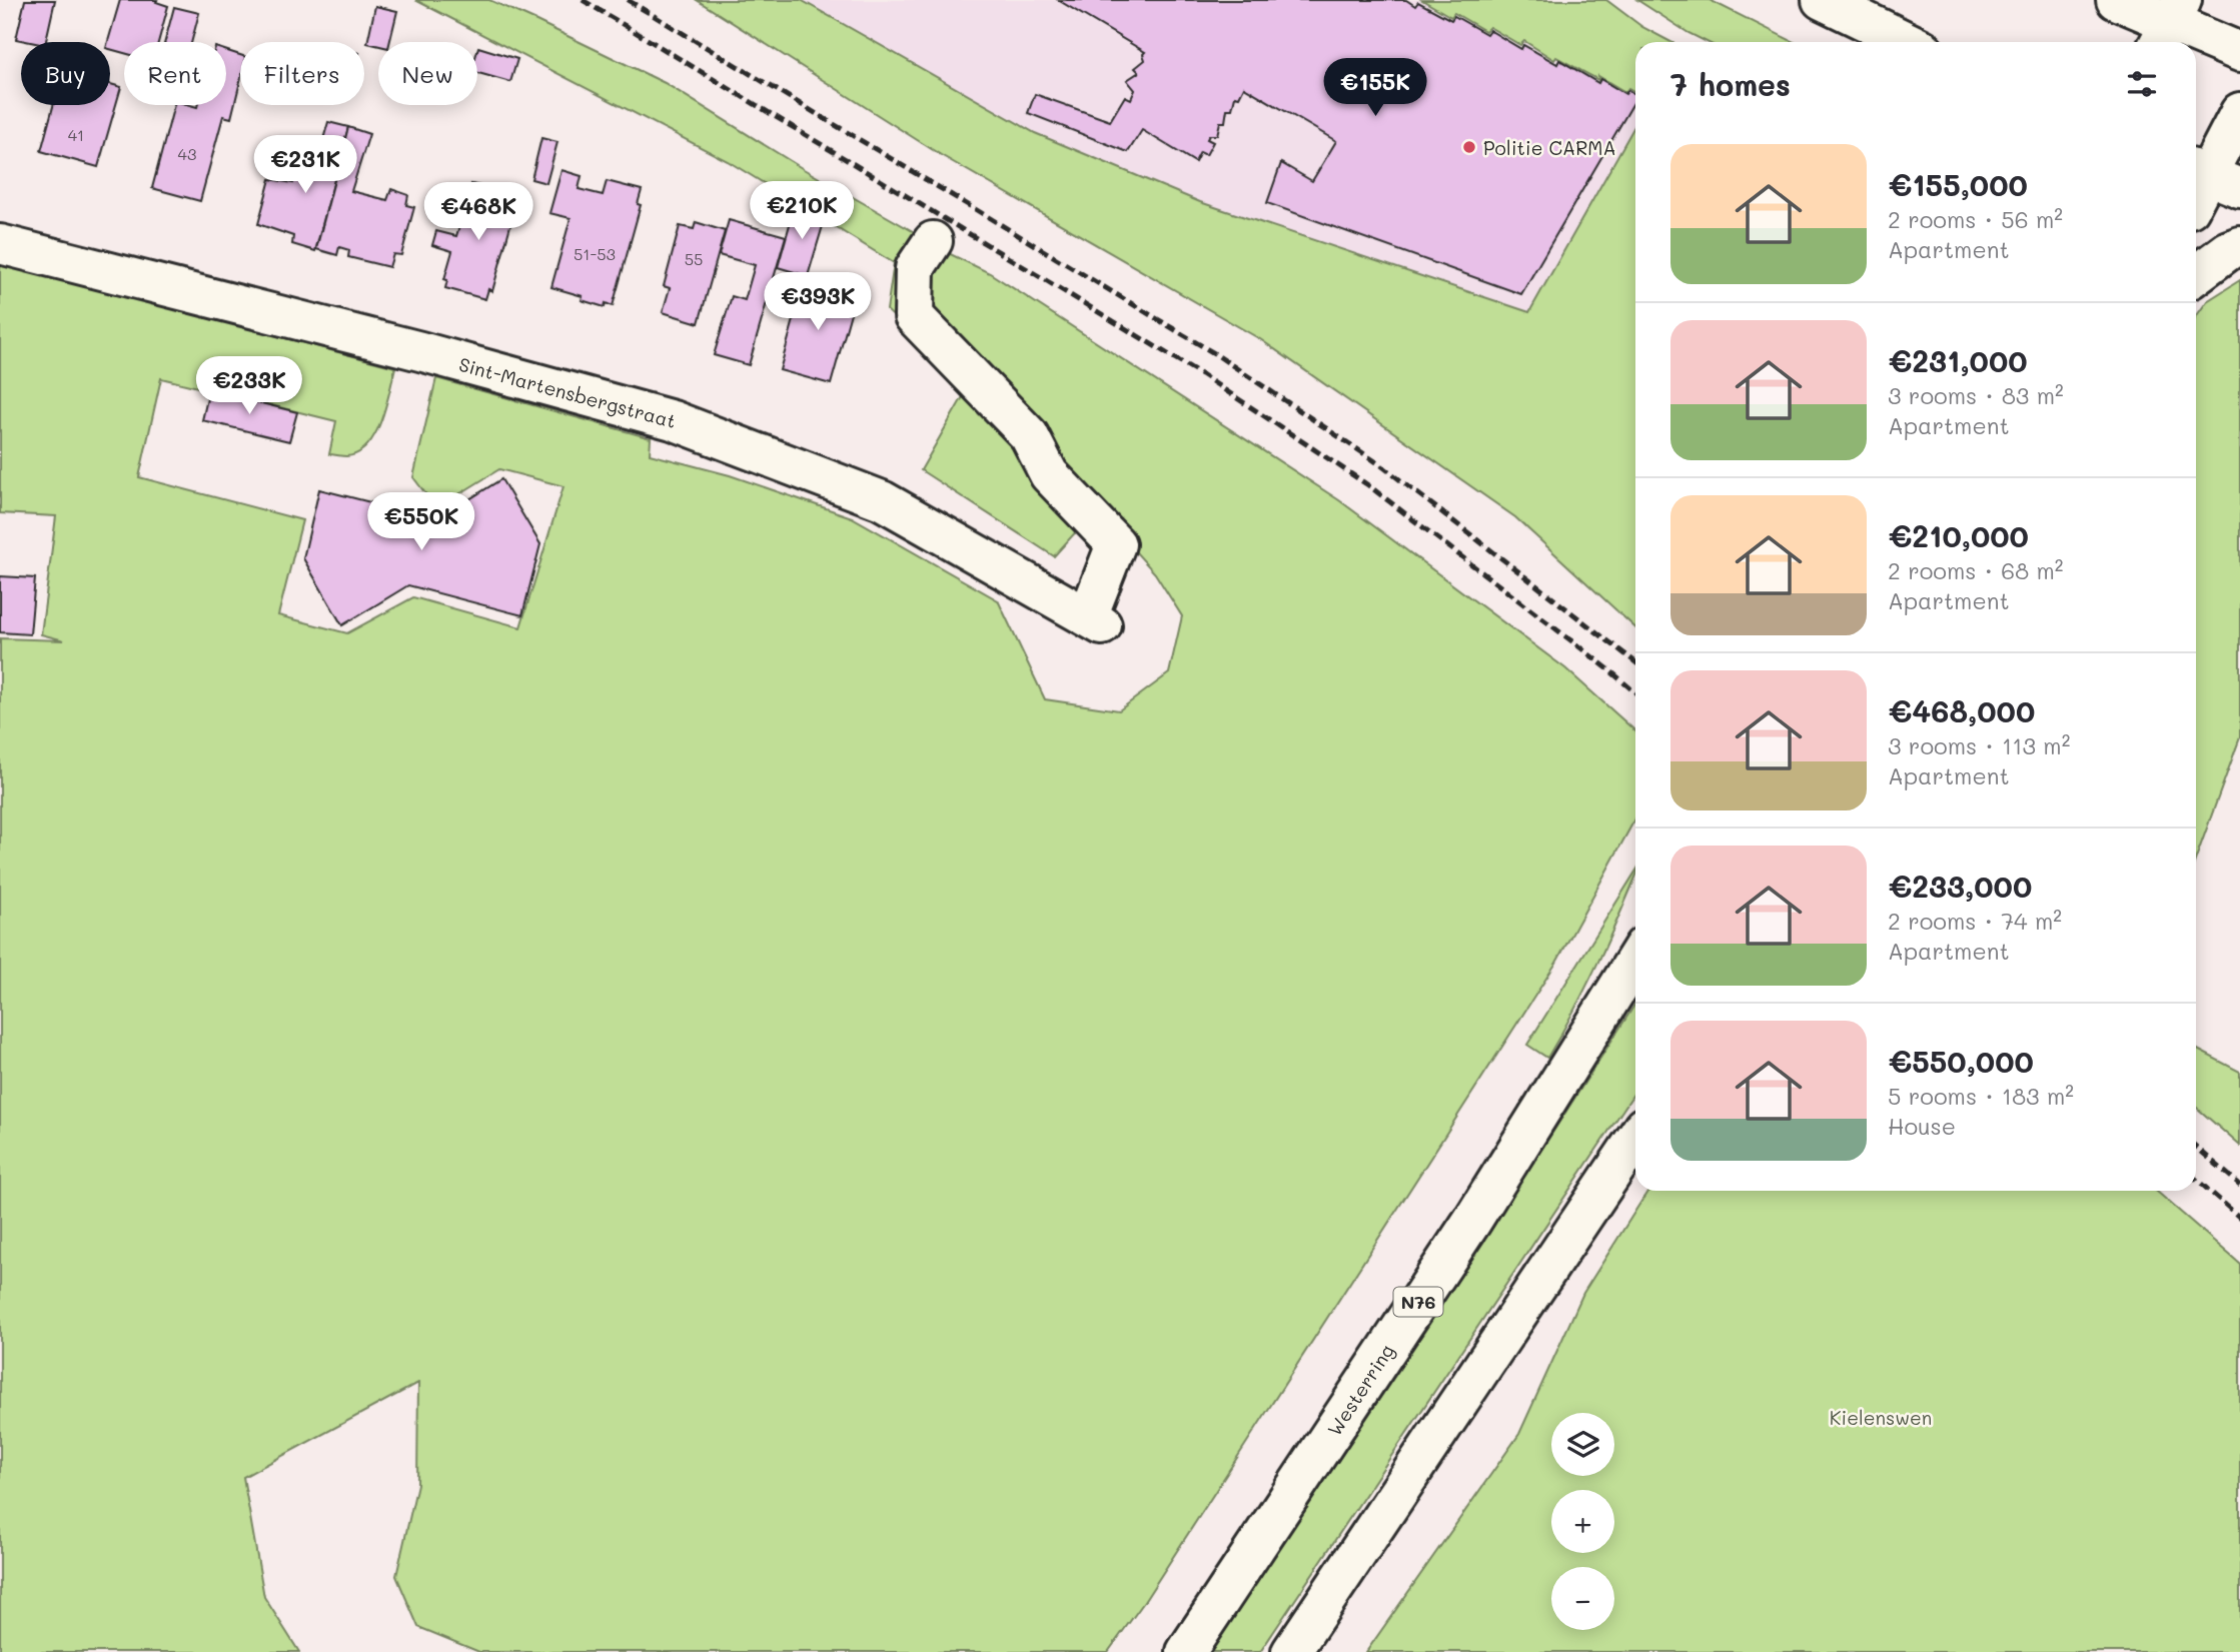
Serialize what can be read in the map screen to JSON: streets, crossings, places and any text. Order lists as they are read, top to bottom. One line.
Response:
{"streets":{"main road":["Sint-Martensbergstraat","N76","Westerring"]},"parks":["Kielenswen"],"places":["Politie CARMA"],"house_numbers":["41","43","51-53","55"],"page":{"chip":["Buy","Rent","Filters","New"],"heading":"7 homes","price":["€155K","€231K","€210K","€468K","€393K","€233K","€550K"],"list":[{"name":"€155,000","note":"2 rooms · 56 m² · Apartment"},{"name":"€231,000","note":"3 rooms · 83 m² · Apartment"},{"name":"€210,000","note":"2 rooms · 68 m² · Apartment"},{"name":"€468,000","note":"3 rooms · 113 m² · Apartment"},{"name":"€233,000","note":"2 rooms · 74 m² · Apartment"},{"name":"€550,000","note":"5 rooms · 183 m² · House"}],"map_buttons":["+","−"]}}
